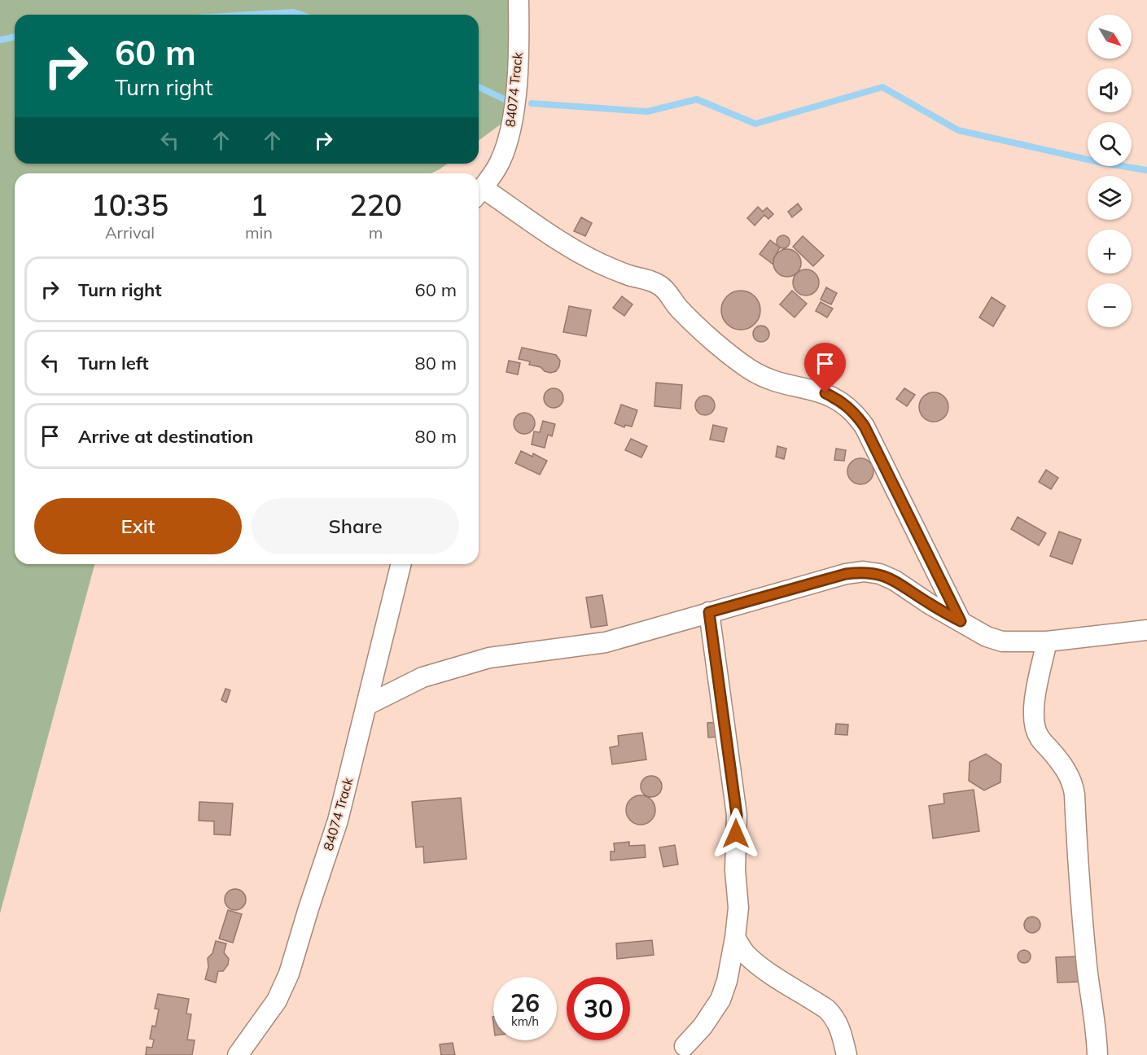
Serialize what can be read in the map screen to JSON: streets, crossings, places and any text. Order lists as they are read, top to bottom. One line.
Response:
{"streets":{"street":["84074 Track"]},"north":"bottom right","page":{"map_buttons":["+","−"],"turn":["60 m","Turn right"],"eta":["10:35","Arrival","1","min","220","m"],"list":[{"name":"Turn right","value":"60 m"},{"name":"Turn left","value":"80 m"},{"name":"Arrive at destination","value":"80 m"}],"buttons":["Exit","Share"],"speed":"26 km/h","limit":"30"}}
